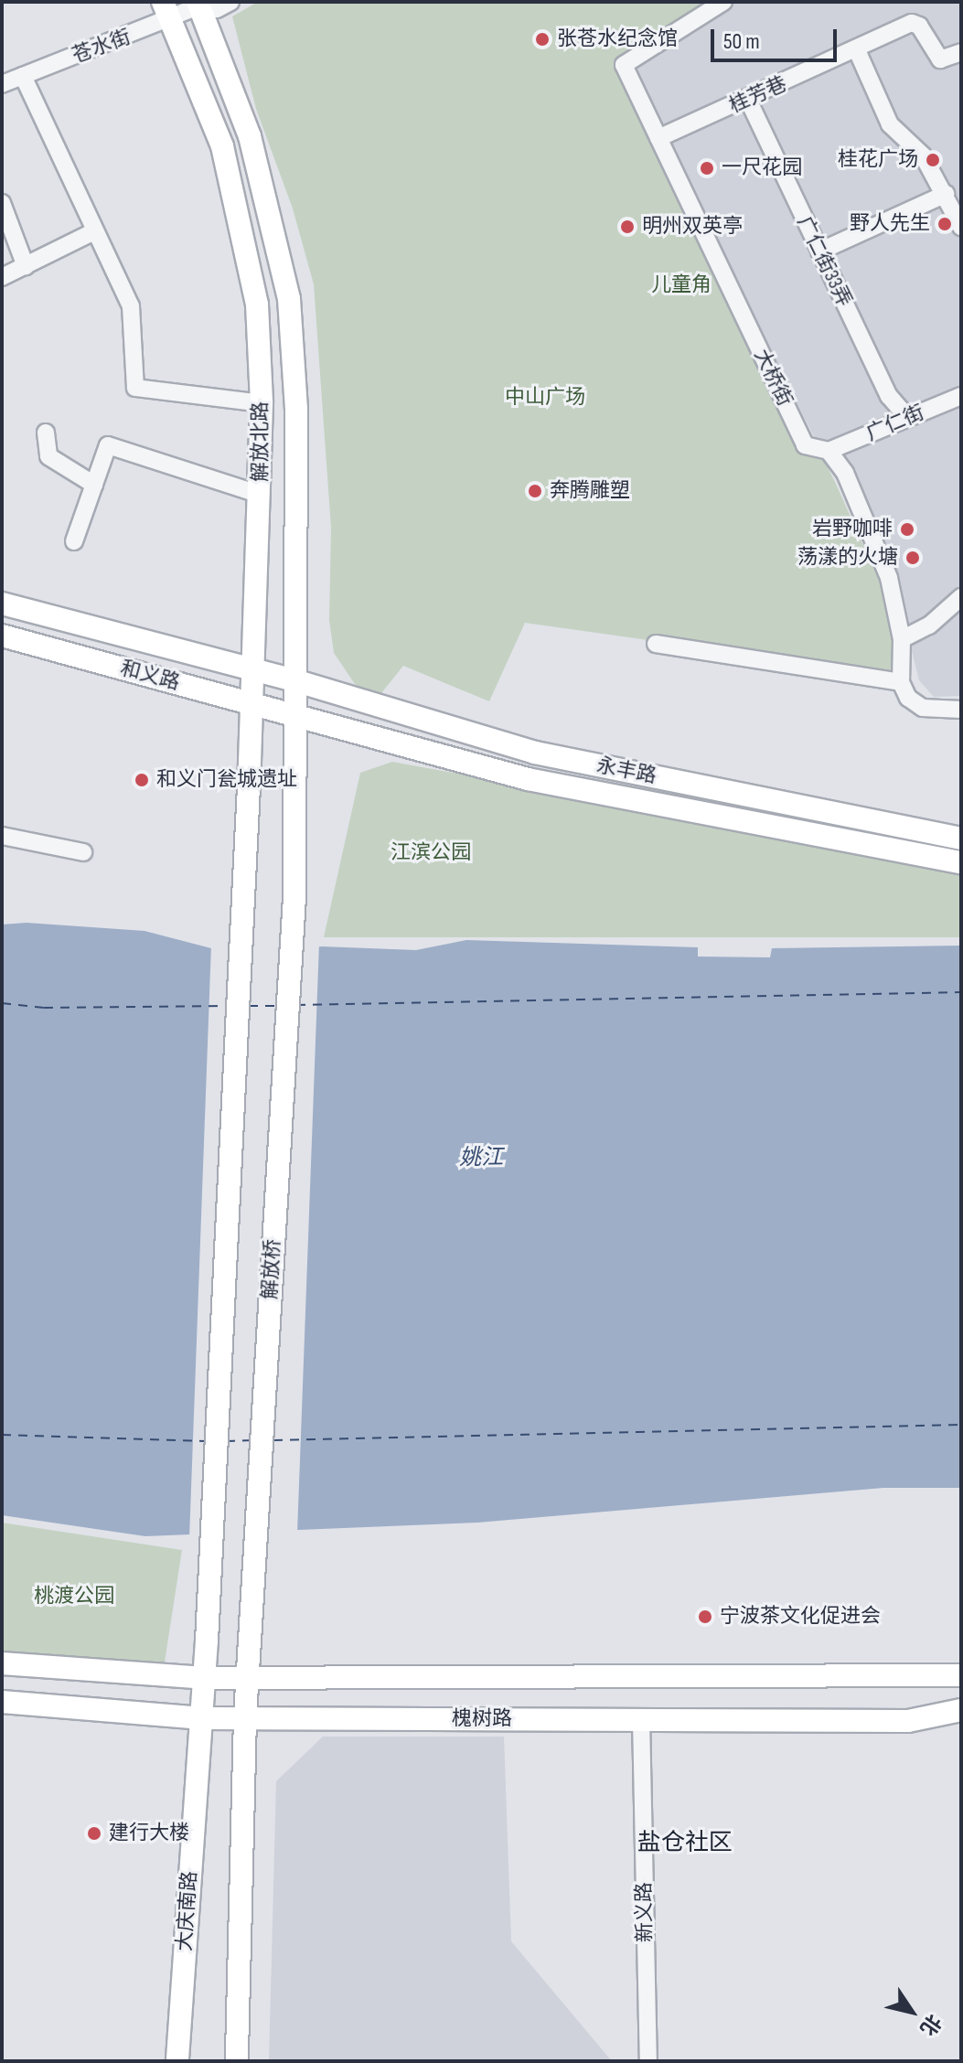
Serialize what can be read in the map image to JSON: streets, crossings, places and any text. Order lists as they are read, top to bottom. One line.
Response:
{"streets":{"main road":["解放北路","和义路","永丰路","解放桥","槐树路","大庆南路"],"street":["苍水街","桂芳巷","广仁街33弄","大桥街","广仁街","新义路"]},"crossings":[["苍水街","解放北路"],["桂芳巷","广仁街33弄"],["桂芳巷","大桥街"],["广仁街33弄","广仁街"],["大桥街","广仁街"],["解放北路","和义路"],["解放北路","永丰路"],["解放北路","解放桥"],["解放北路","大庆南路"],["和义路","永丰路"],["解放桥","槐树路"],["槐树路","大庆南路"],["槐树路","新义路"]],"districts":["盐仓社区"],"water":["姚江"],"parks":["儿童角","中山广场","江滨公园","桃渡公园"],"places":["张苍水纪念馆","桂花广场","一尺花园","野人先生","明州双英亭","奔腾雕塑","岩野咖啡","荡漾的火塘","和义门瓮城遗址","宁波茶文化促进会","建行大楼"],"scale_bar":"50 m","north":"bottom right"}
